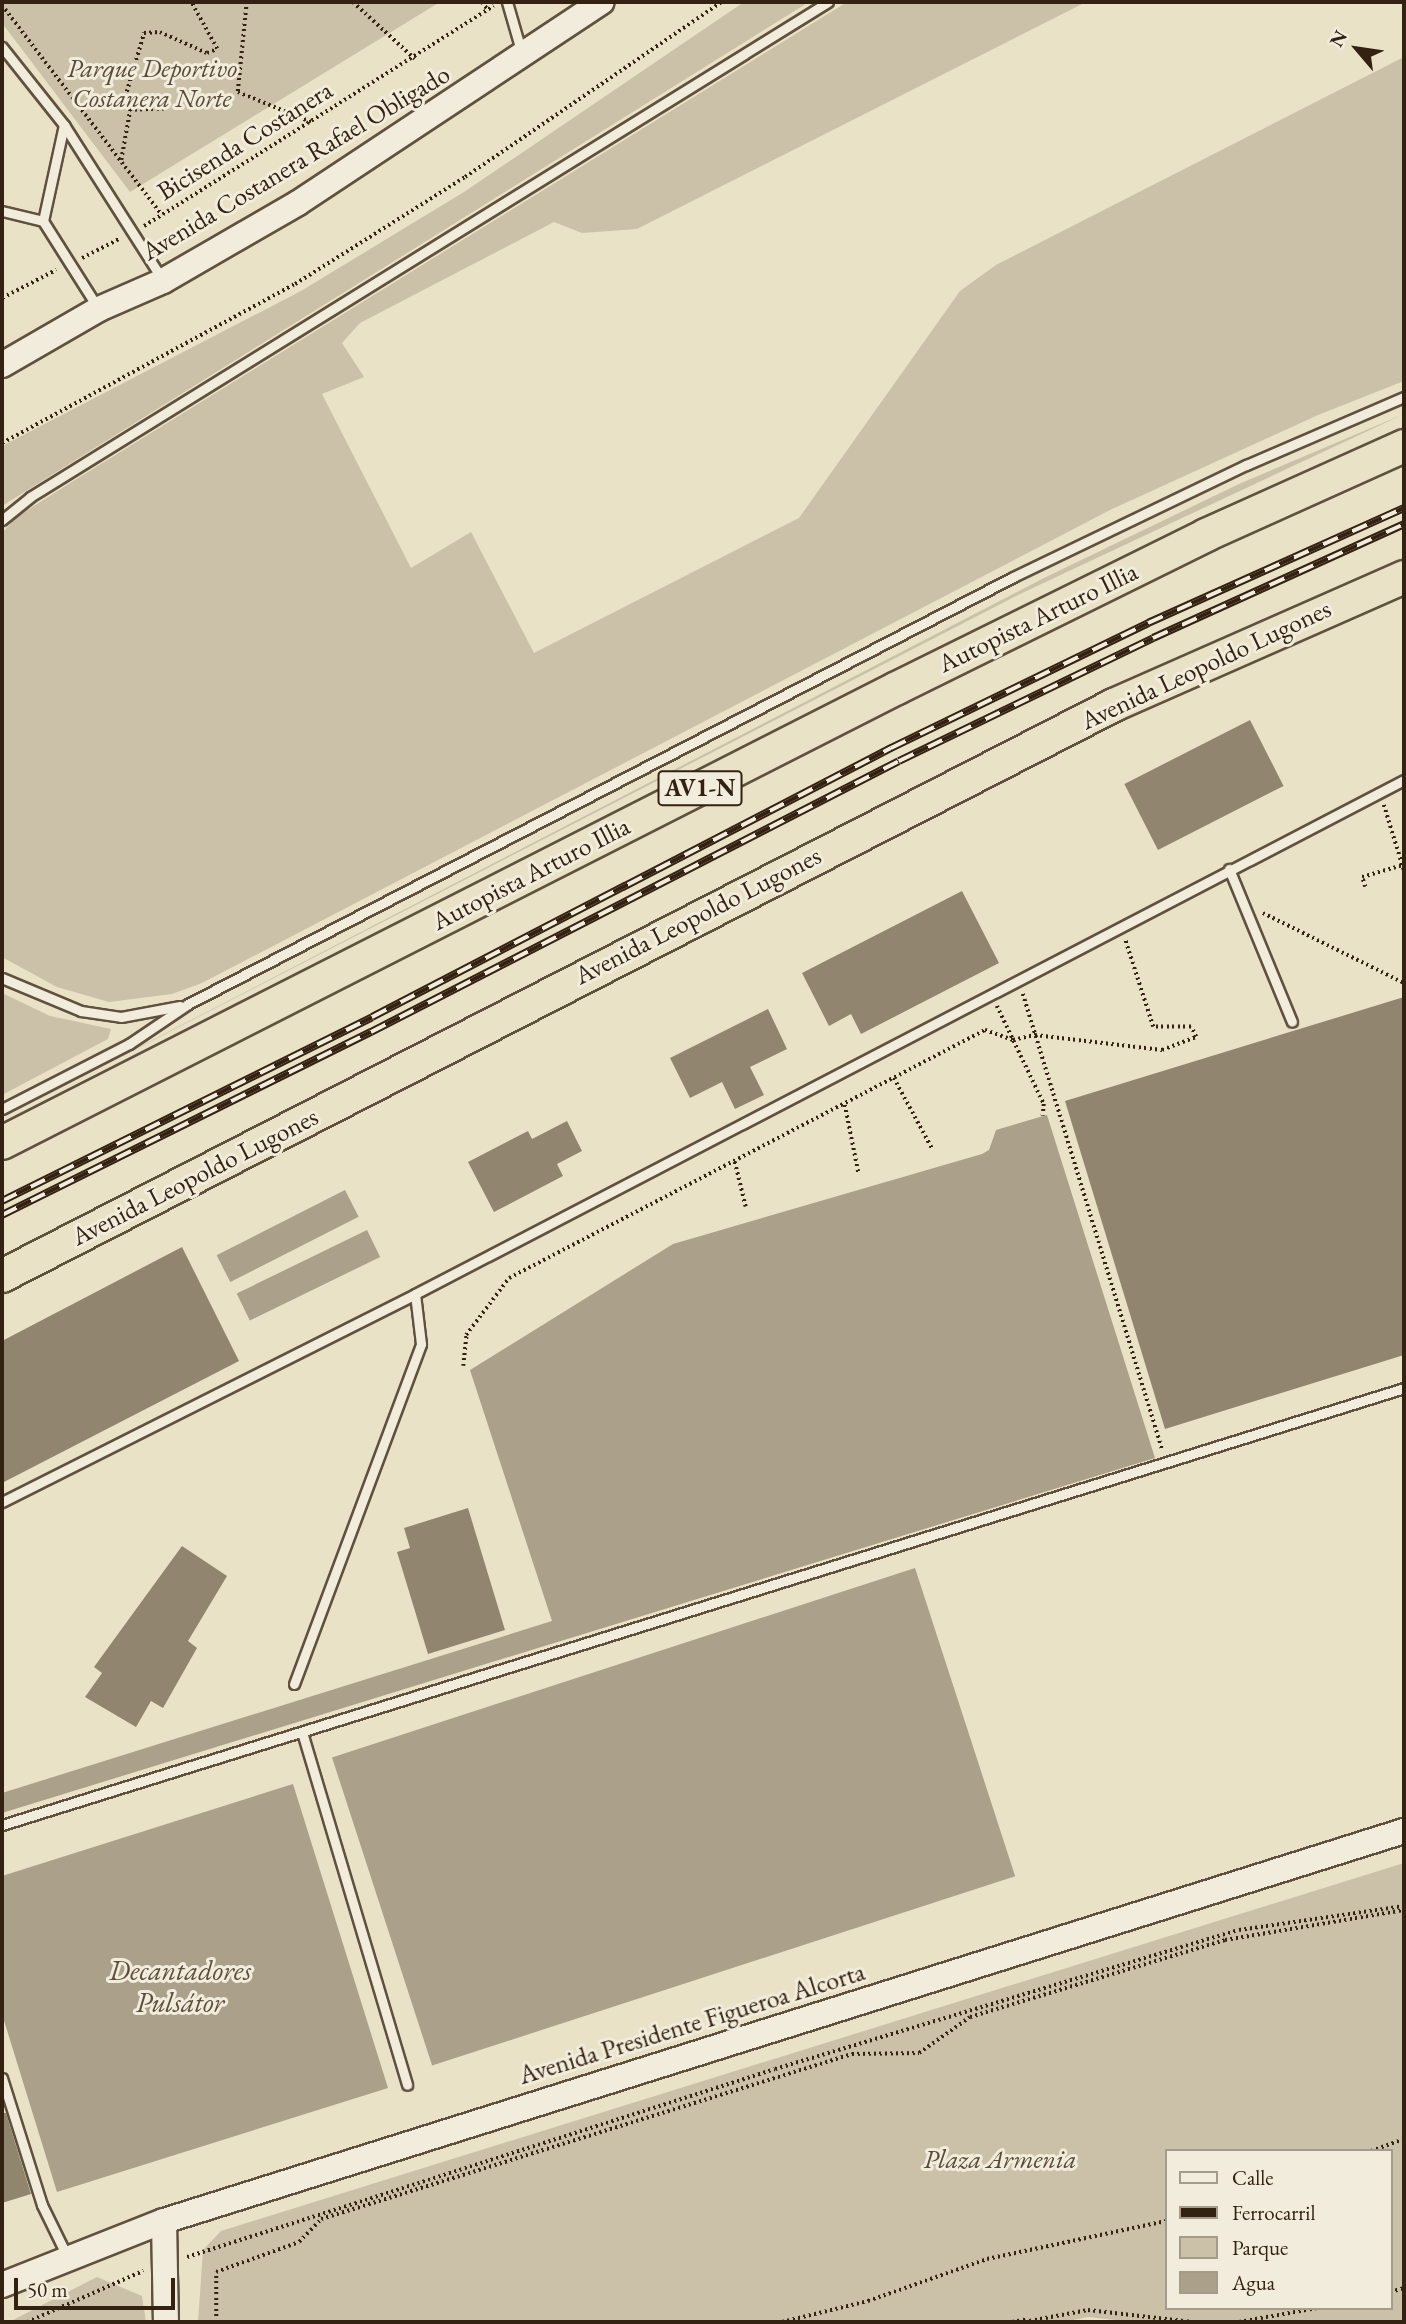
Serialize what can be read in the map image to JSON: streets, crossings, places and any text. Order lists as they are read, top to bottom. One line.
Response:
{"streets":{"highway":["Autopista Arturo Illia","Avenida Leopoldo Lugones","AV1-N"],"main road":["Avenida Costanera Rafael Obligado","Avenida Presidente Figueroa Alcorta"],"path":["Bicisenda Costanera"]},"water":["Decantadores Pulsátor"],"parks":["Parque Deportivo Costanera Norte","Plaza Armenia"],"legend":["Calle","Ferrocarril","Parque","Agua"],"scale_bar":"50 m","north":"top left"}
